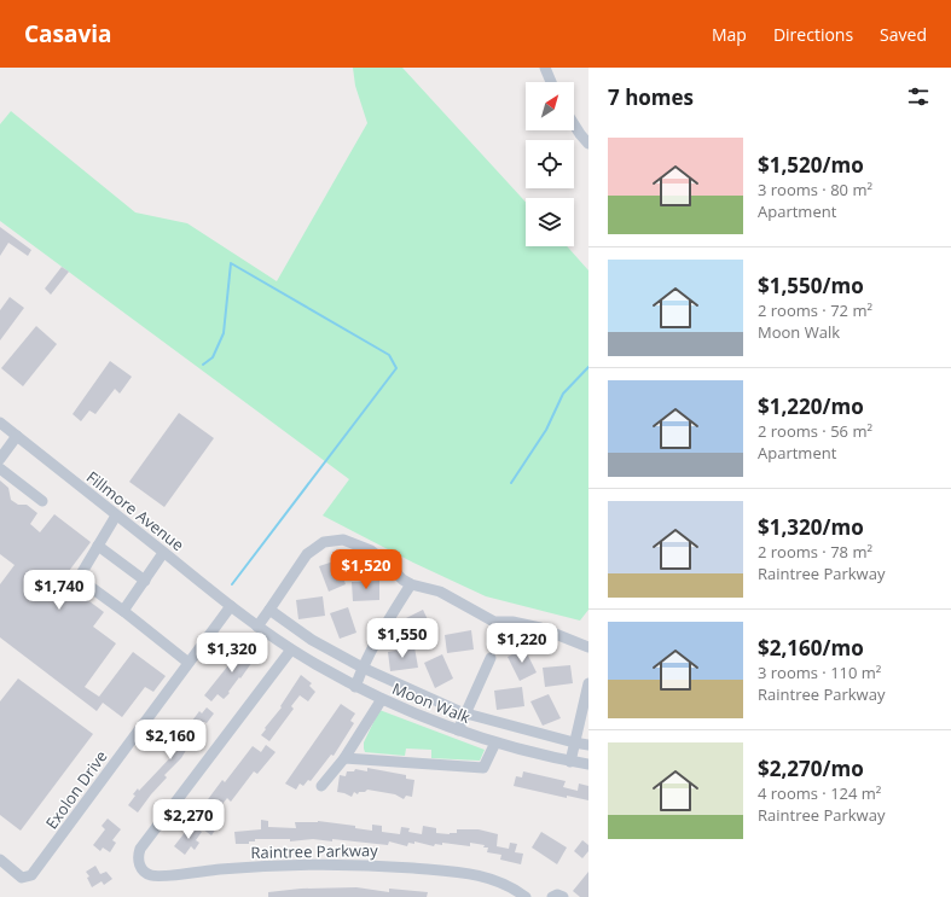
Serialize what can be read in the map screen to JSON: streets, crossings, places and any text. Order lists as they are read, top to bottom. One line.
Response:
{"streets":{"street":["Fillmore Avenue","Moon Walk","Exolon Drive","Raintree Parkway"]},"crossings":[["Fillmore Avenue","Moon Walk"],["Fillmore Avenue","Exolon Drive"],["Moon Walk","Raintree Parkway"]],"north":"top right","page":{"header":"Casavia","nav":["Map","Directions","Saved"],"heading":"7 homes","list":[{"name":"$1,520/mo","note":"3 rooms · 80 m² · Apartment"},{"name":"$1,550/mo","note":"2 rooms · 72 m² · Moon Walk"},{"name":"$1,220/mo","note":"2 rooms · 56 m² · Apartment"},{"name":"$1,320/mo","note":"2 rooms · 78 m² · Raintree Parkway"},{"name":"$2,160/mo","note":"3 rooms · 110 m² · Raintree Parkway"},{"name":"$2,270/mo","note":"4 rooms · 124 m² · Raintree Parkway"}],"price":["$1,520","$1,740","$1,550","$1,220","$1,320","$2,160","$2,270"]}}
